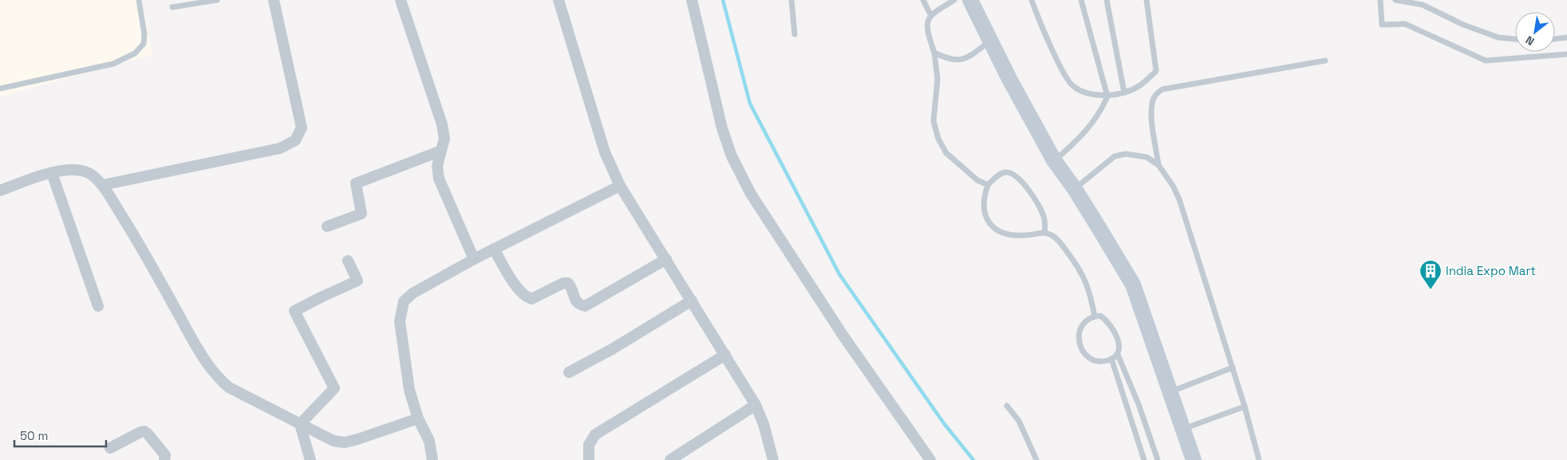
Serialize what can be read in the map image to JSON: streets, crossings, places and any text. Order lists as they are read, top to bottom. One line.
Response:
{"places":{"building":["India Expo Mart"]},"scale_bar":"50 m","north":"bottom left"}
